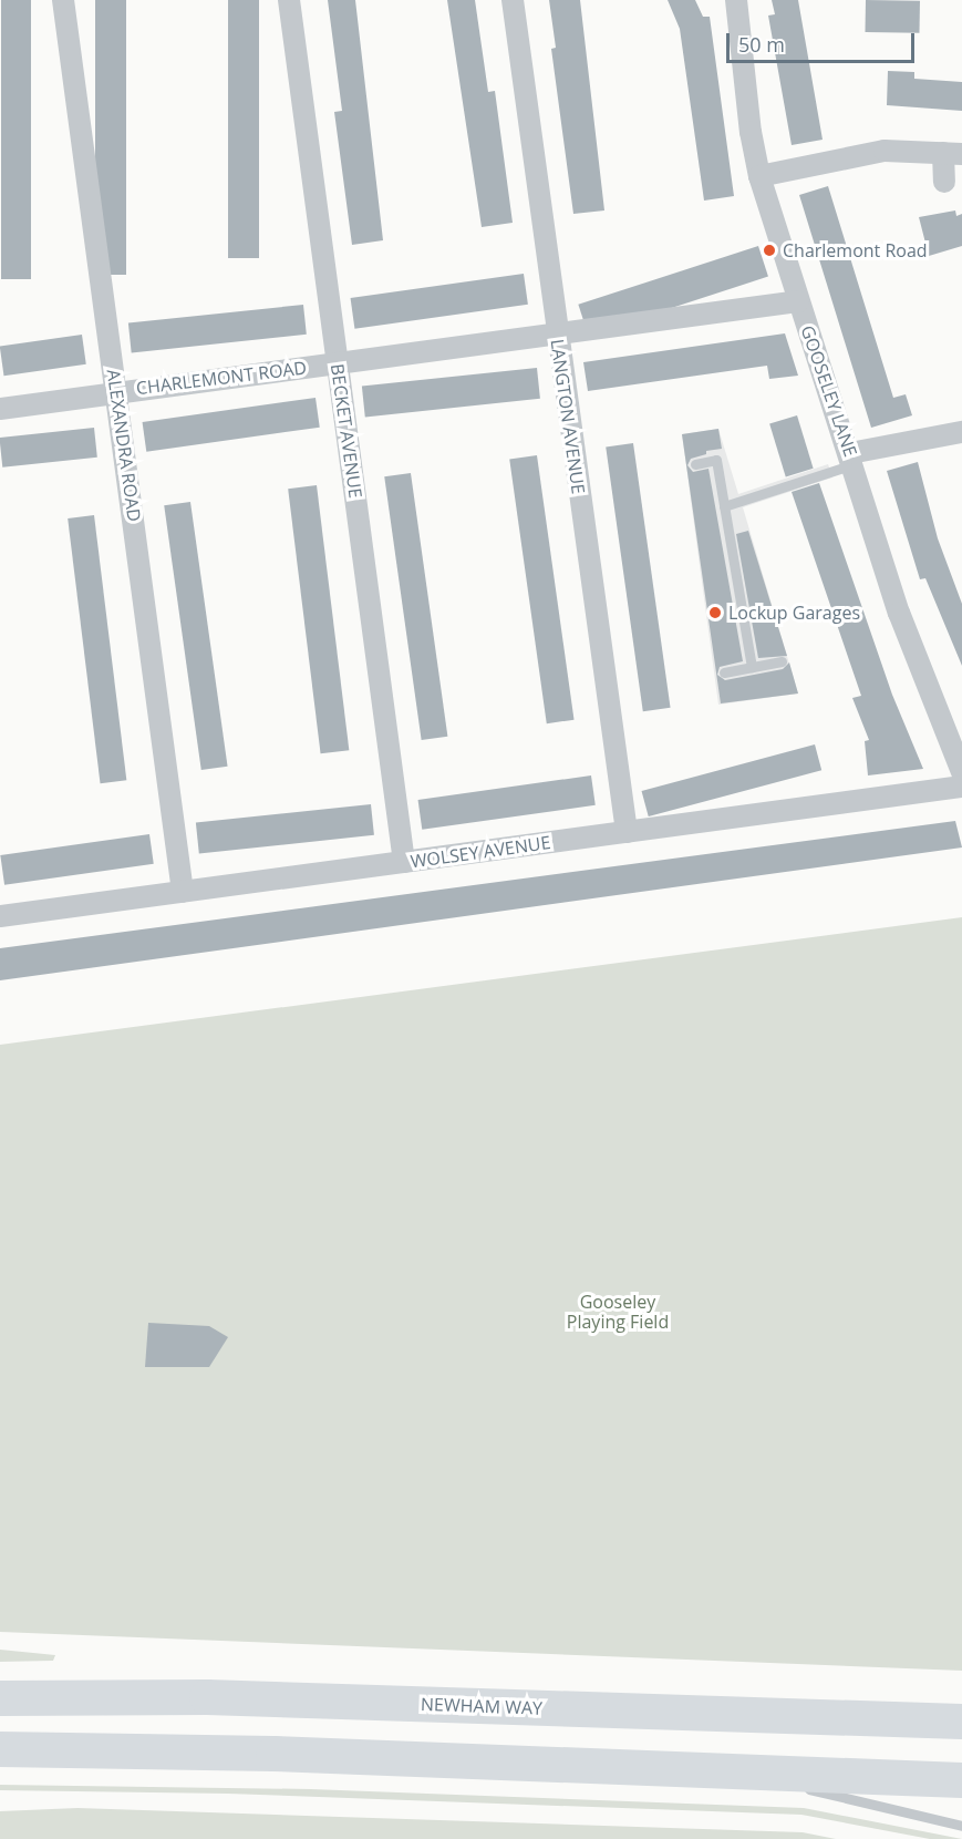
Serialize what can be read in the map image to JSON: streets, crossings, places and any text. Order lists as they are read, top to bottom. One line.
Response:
{"streets":{"highway":["NEWHAM WAY"],"street":["CHARLEMONT ROAD","GOOSELEY LANE","LANGTON AVENUE","BECKET AVENUE","ALEXANDRA ROAD","WOLSEY AVENUE"]},"crossings":[["CHARLEMONT ROAD","GOOSELEY LANE"],["CHARLEMONT ROAD","LANGTON AVENUE"],["CHARLEMONT ROAD","BECKET AVENUE"],["CHARLEMONT ROAD","ALEXANDRA ROAD"],["LANGTON AVENUE","WOLSEY AVENUE"],["BECKET AVENUE","WOLSEY AVENUE"],["ALEXANDRA ROAD","WOLSEY AVENUE"]],"parks":["Gooseley Playing Field"],"places":["Charlemont Road","Lockup Garages"],"scale_bar":"50 m"}
